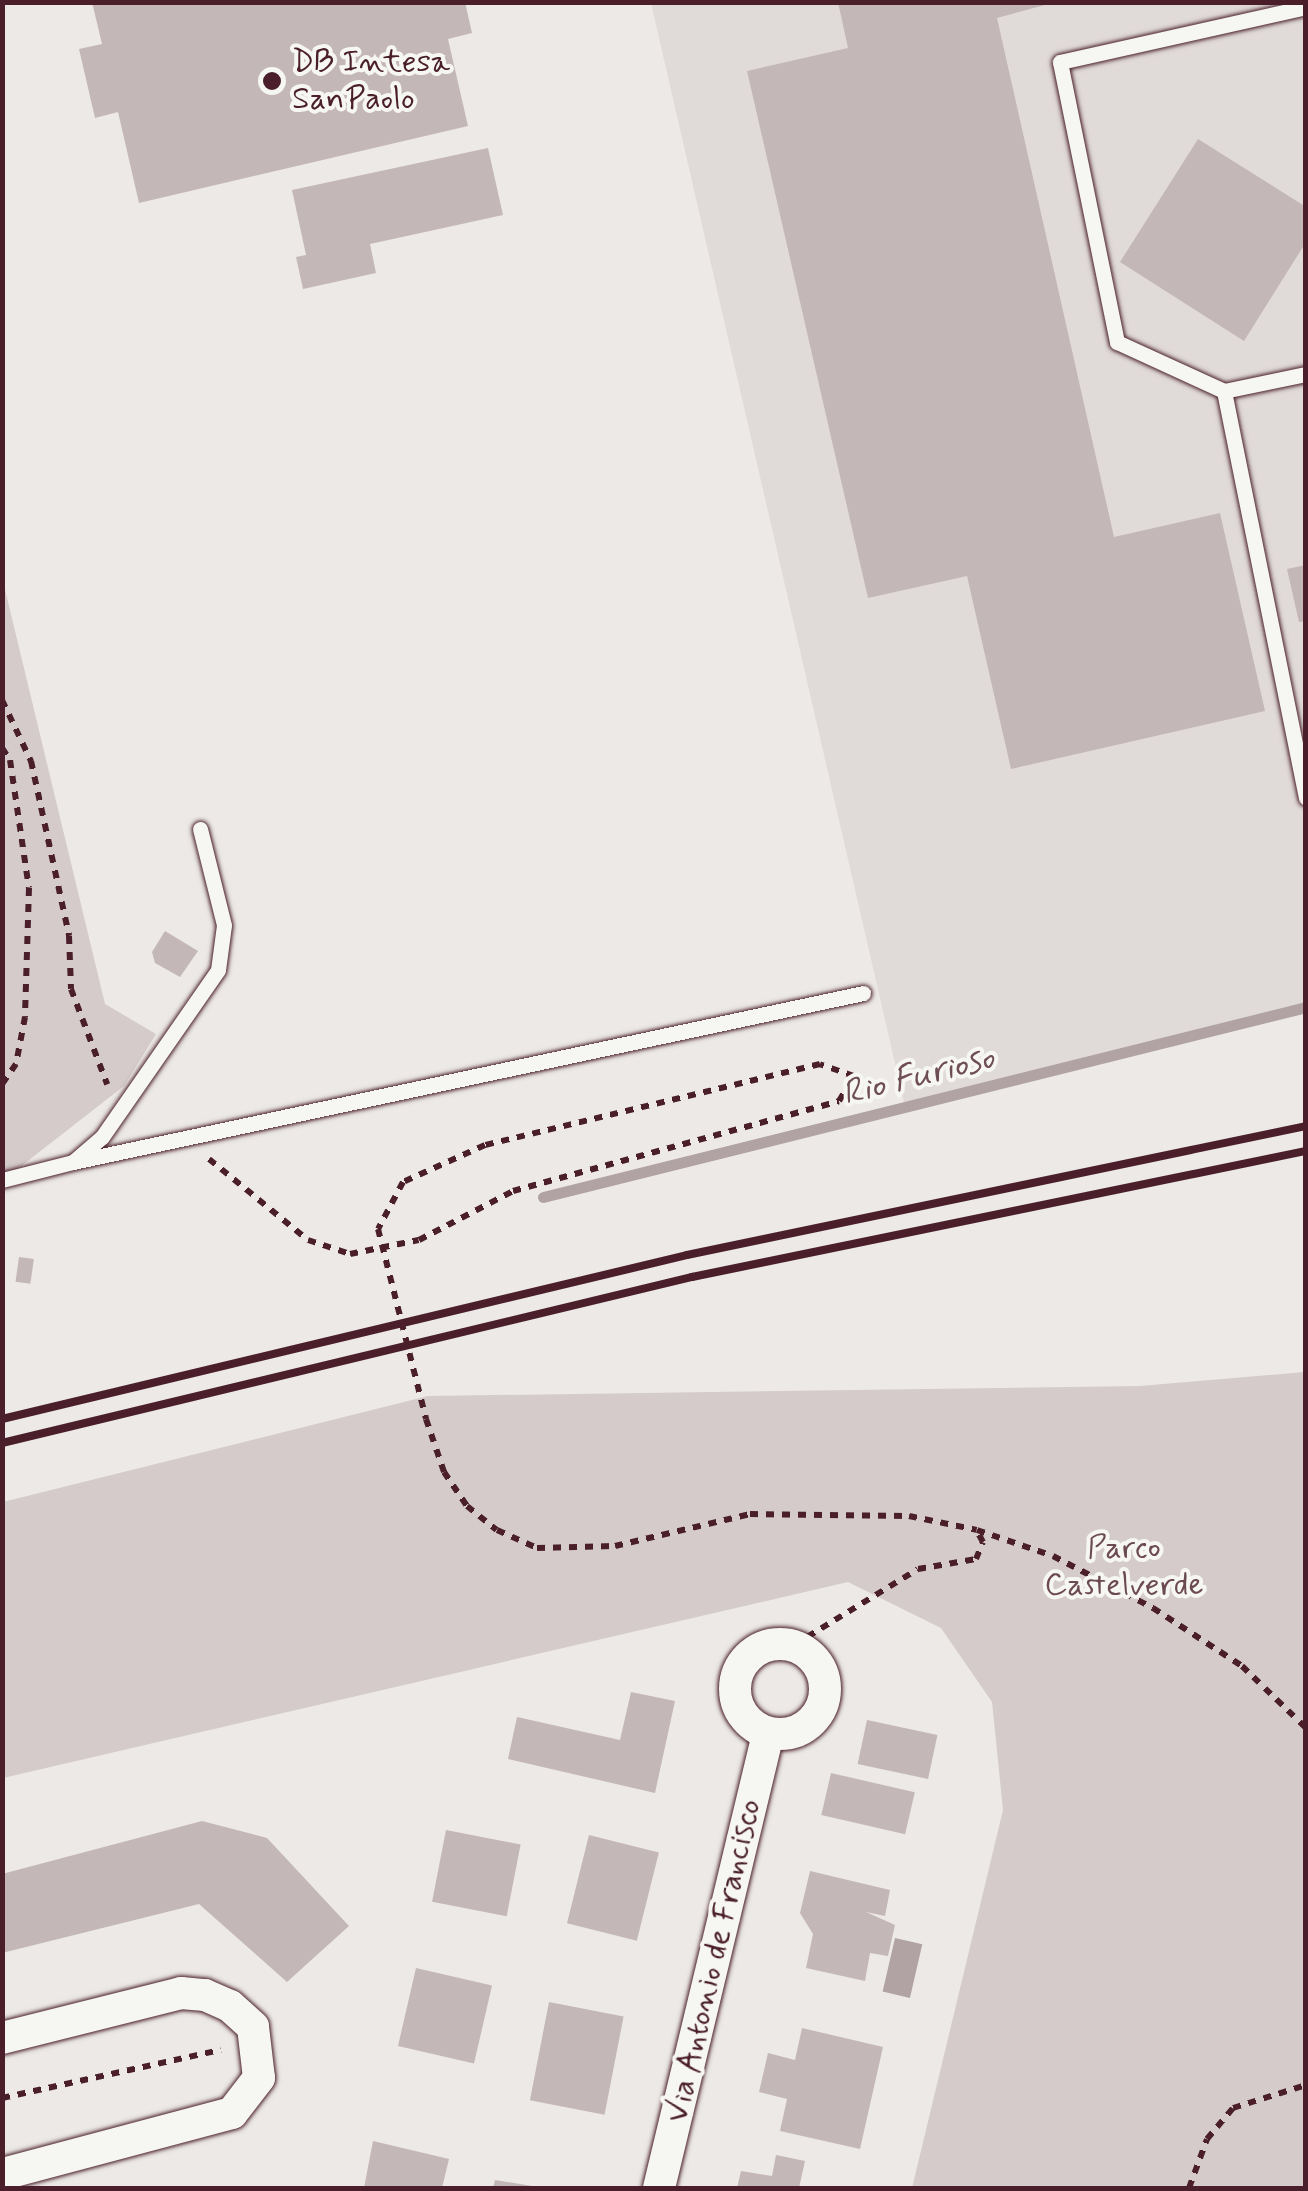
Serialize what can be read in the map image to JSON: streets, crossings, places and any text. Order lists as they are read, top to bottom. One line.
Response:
{"streets":{"street":["Via Antonio de Francisco"]},"water":["Rio Furioso"],"parks":["Parco Castelverde"],"places":["DB Intesa SanPaolo"]}
